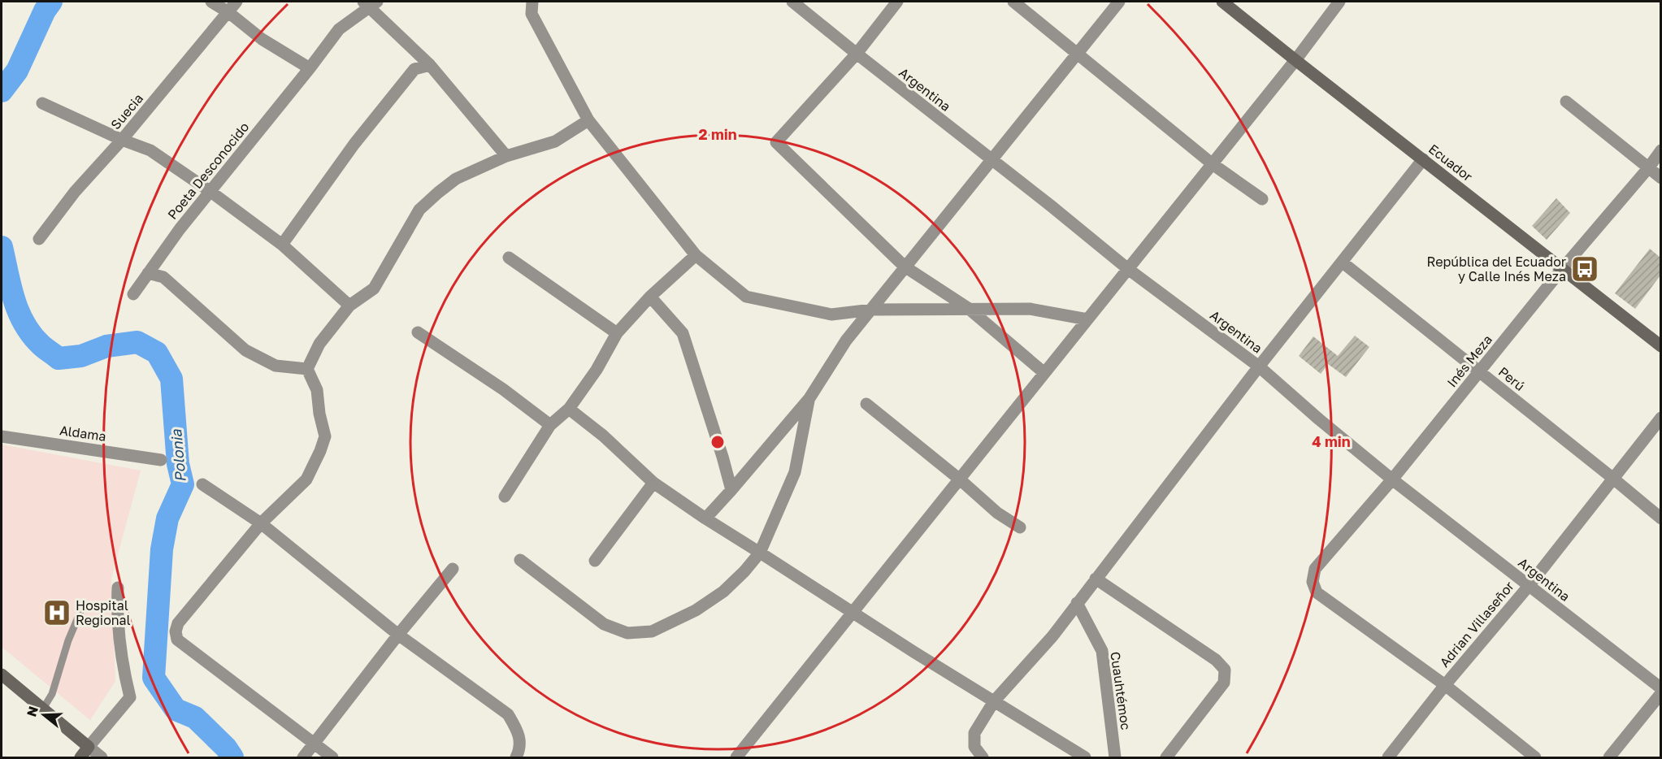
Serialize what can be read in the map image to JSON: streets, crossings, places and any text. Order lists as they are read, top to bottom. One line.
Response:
{"streets":{"street":["Argentina","Suecia","Ecuador","Poeta Desconocido","Inés Meza","Perú","Aldama","Adrian Villaseñor","Cuauhtémoc"]},"crossings":[["Argentina","Inés Meza"],["Argentina","Adrian Villaseñor"],["Ecuador","Inés Meza"],["Inés Meza","Perú"],["Inés Meza","Adrian Villaseñor"],["Perú","Adrian Villaseñor"]],"water":["Polonia"],"places":{"bus stop":["República del Ecuador y Calle Inés Meza"],"hospital":["Hospital Regional"]},"north":"left","rings":["2 min","4 min"]}
